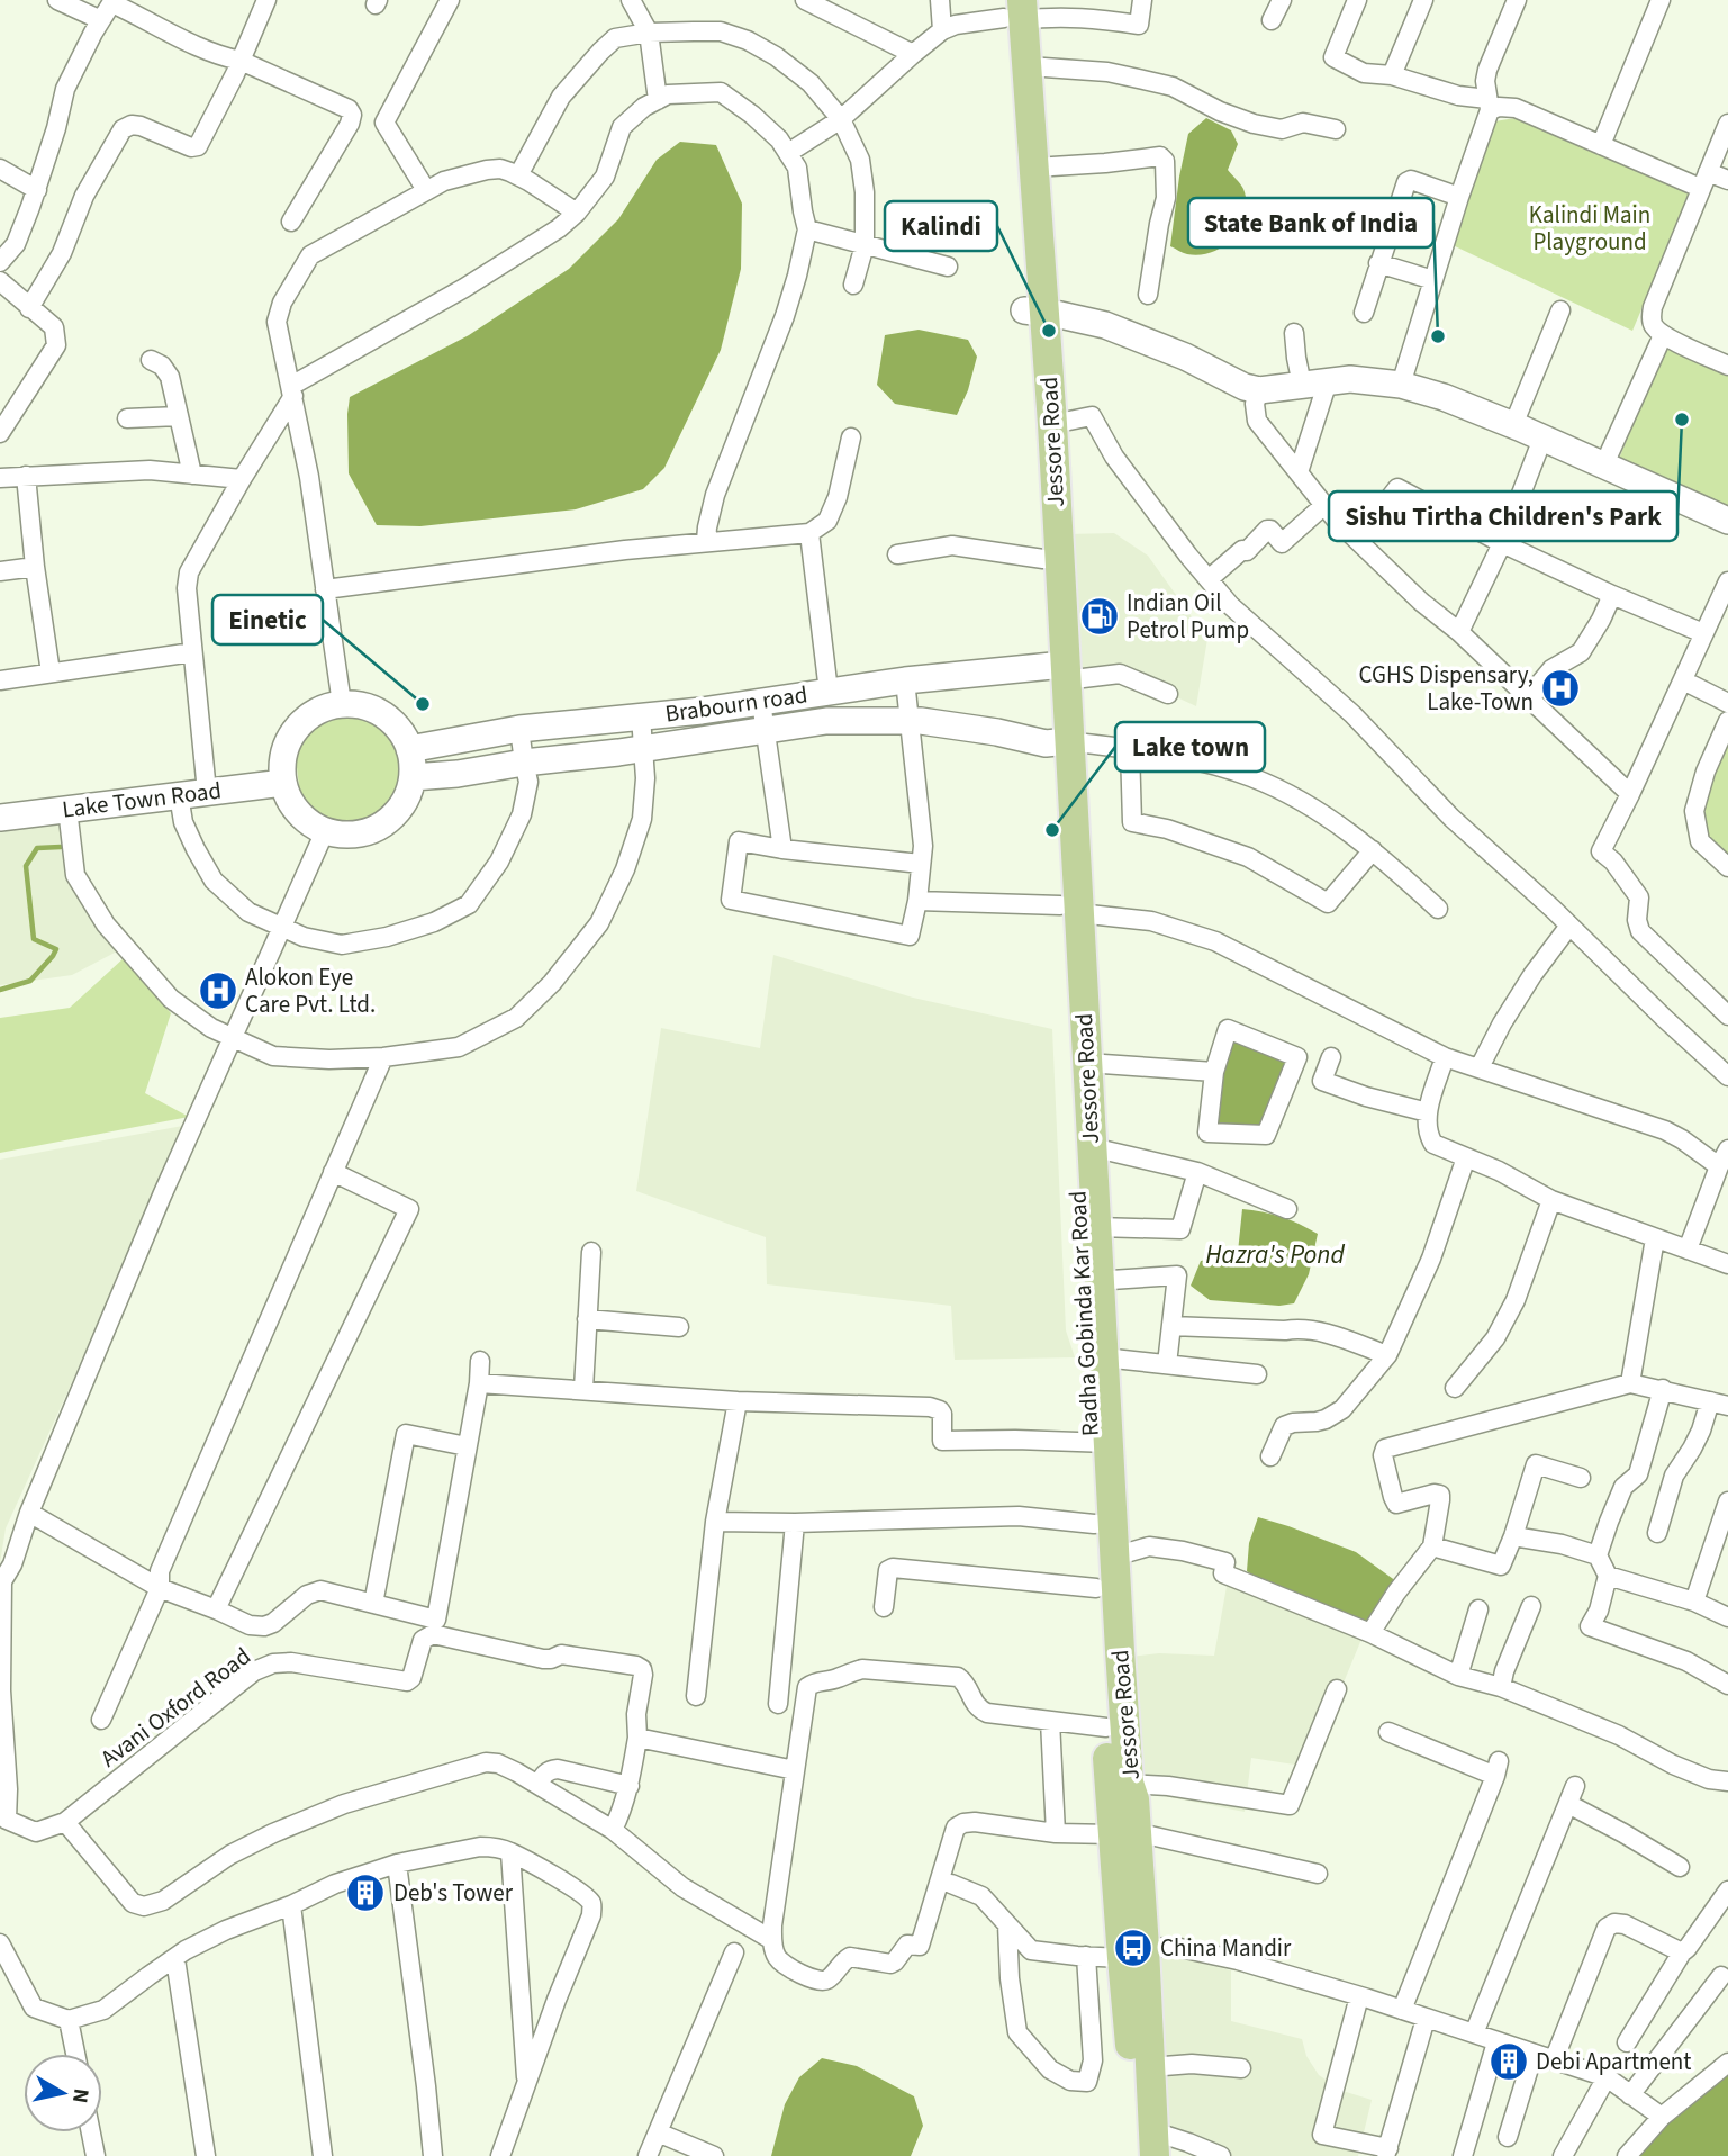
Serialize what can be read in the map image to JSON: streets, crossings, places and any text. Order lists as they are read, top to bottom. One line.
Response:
{"streets":{"main road":["Jessore Road","Radha Gobinda Kar Road"],"street":["Brabourn road","Lake Town Road","Avani Oxford Road"]},"crossings":[["Jessore Road","Brabourn road"],["Jessore Road","Radha Gobinda Kar Road"],["Brabourn road","Lake Town Road"],["Brabourn road","Radha Gobinda Kar Road"]],"water":["Hazra's Pond"],"parks":["Kalindi Main Playground"],"places":{"other":["Kalindi","State Bank of India","Sishu Tirtha Children's Park","Einetic","Lake town"],"fuel station":["Indian Oil Petrol Pump"],"hospital":["CGHS Dispensary, Lake-Town","Alokon Eye Care Pvt. Ltd."],"building":["Deb's Tower","Debi Apartment"],"bus stop":["China Mandir"]},"north":"right"}
